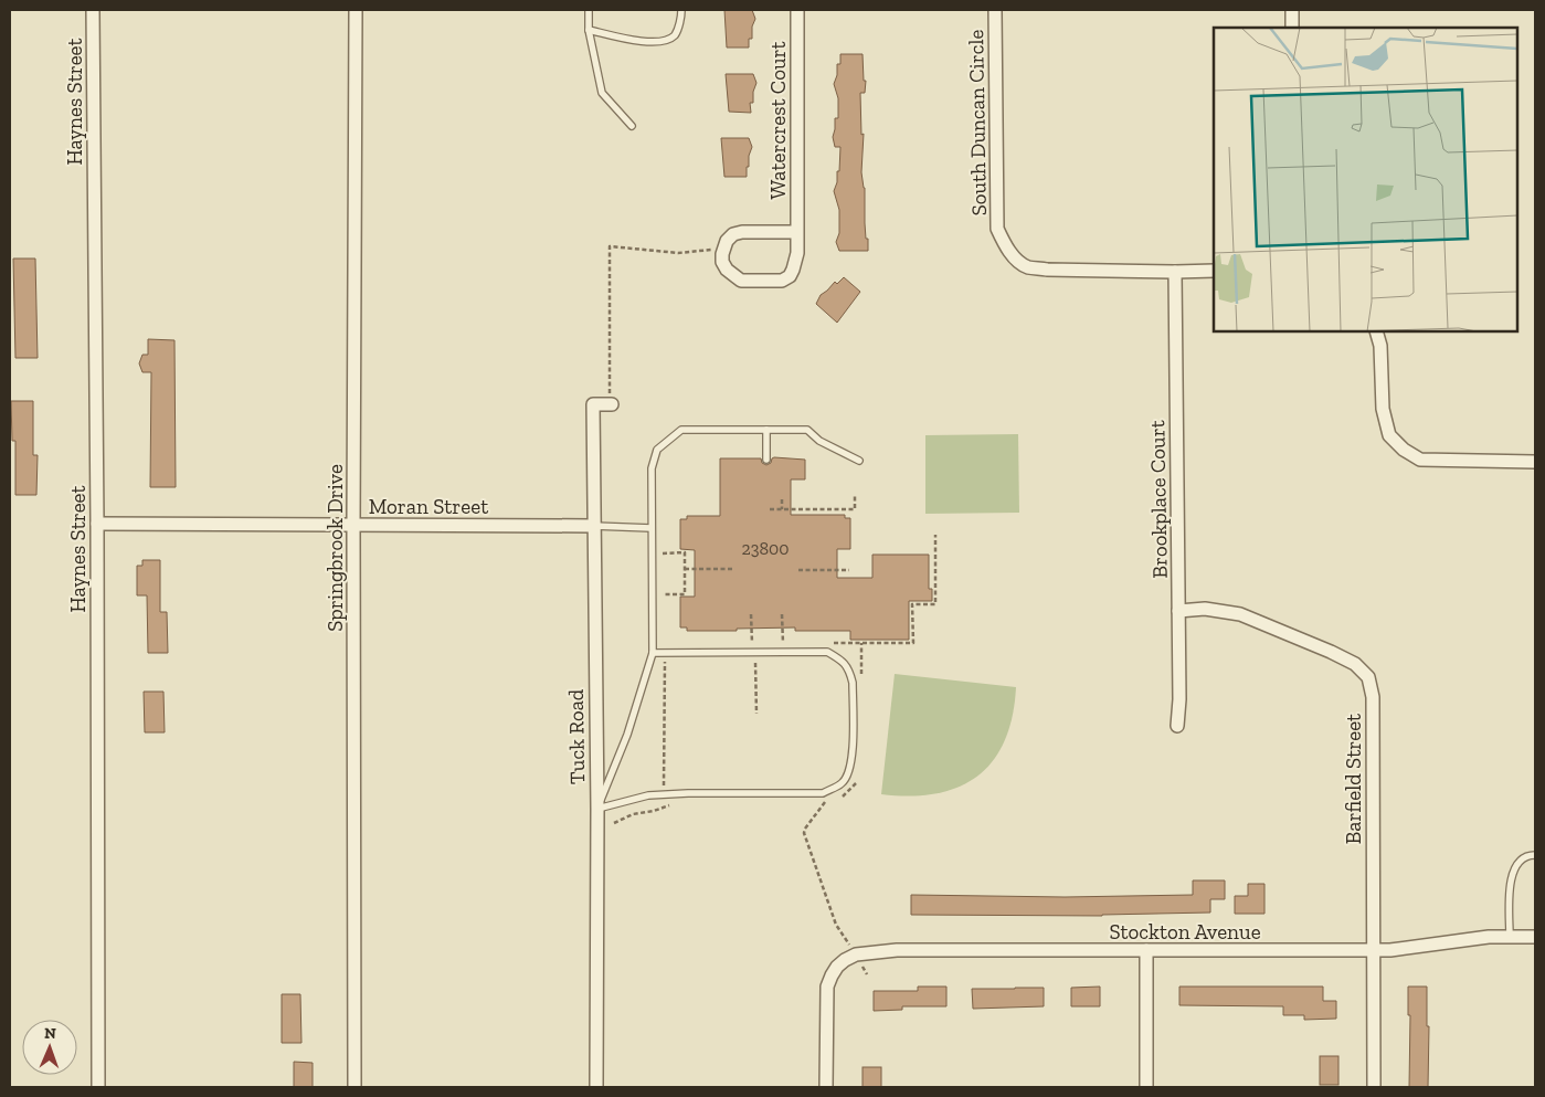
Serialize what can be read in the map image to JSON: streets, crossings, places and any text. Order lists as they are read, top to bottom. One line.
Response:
{"streets":{"street":["Haynes Street","Watercrest Court","South Duncan Circle","Brookplace Court","Moran Street","Springbrook Drive","Tuck Road","Barfield Street","Stockton Avenue"]},"crossings":[["Haynes Street","Moran Street"],["South Duncan Circle","Brookplace Court"],["Brookplace Court","Barfield Street"],["Moran Street","Springbrook Drive"],["Moran Street","Tuck Road"],["Barfield Street","Stockton Avenue"]],"house_numbers":["23800"],"north":"top"}
